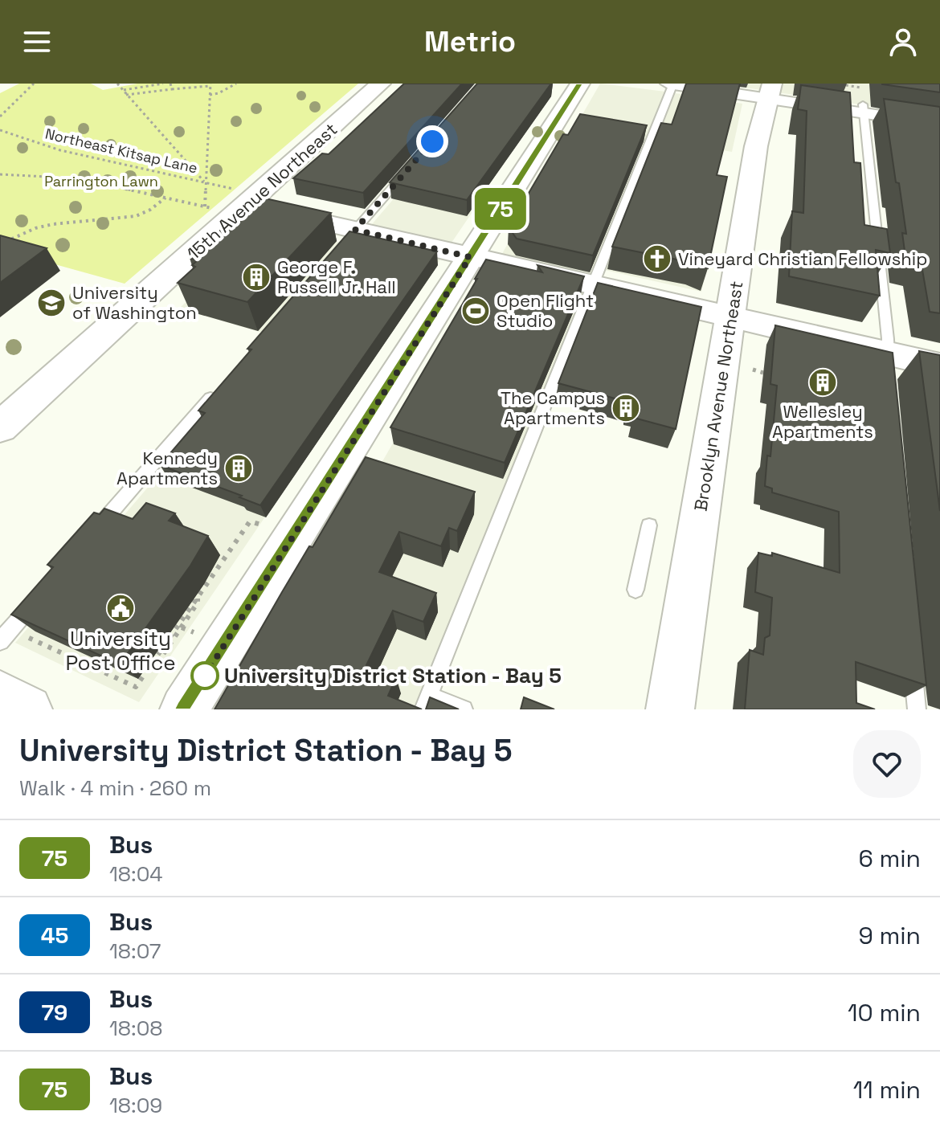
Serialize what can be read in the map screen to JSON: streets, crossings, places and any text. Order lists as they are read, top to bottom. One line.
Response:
{"streets":{"main road":["15th Avenue Northeast"],"street":["Brooklyn Avenue Northeast"],"path":["Northeast Kitsap Lane"]},"crossings":[["Northeast Kitsap Lane","15th Avenue Northeast"]],"parks":["Parrington Lawn"],"places":{"church":["Vineyard Christian Fellowship"],"building":["George F. Russell Jr. Hall","Wellesley Apartments","The Campus Apartments","Kennedy Apartments"],"school or university":["University of Washington"],"sports":["Open Flight Studio"],"public building":["University Post Office"],"other":["University District Station - Bay 5"]},"lines":["bus line 75"],"page":{"header":"Metrio","on_map":"75","heading":["University District Station - Bay 5","Walk · 4 min · 260 m"],"list":[{"mark":"75","name":"Bus","note":"18:04","value":"6 min"},{"mark":"45","name":"Bus","note":"18:07","value":"9 min"},{"mark":"79","name":"Bus","note":"18:08","value":"10 min"},{"mark":"75","name":"Bus","note":"18:09","value":"11 min"}]}}
